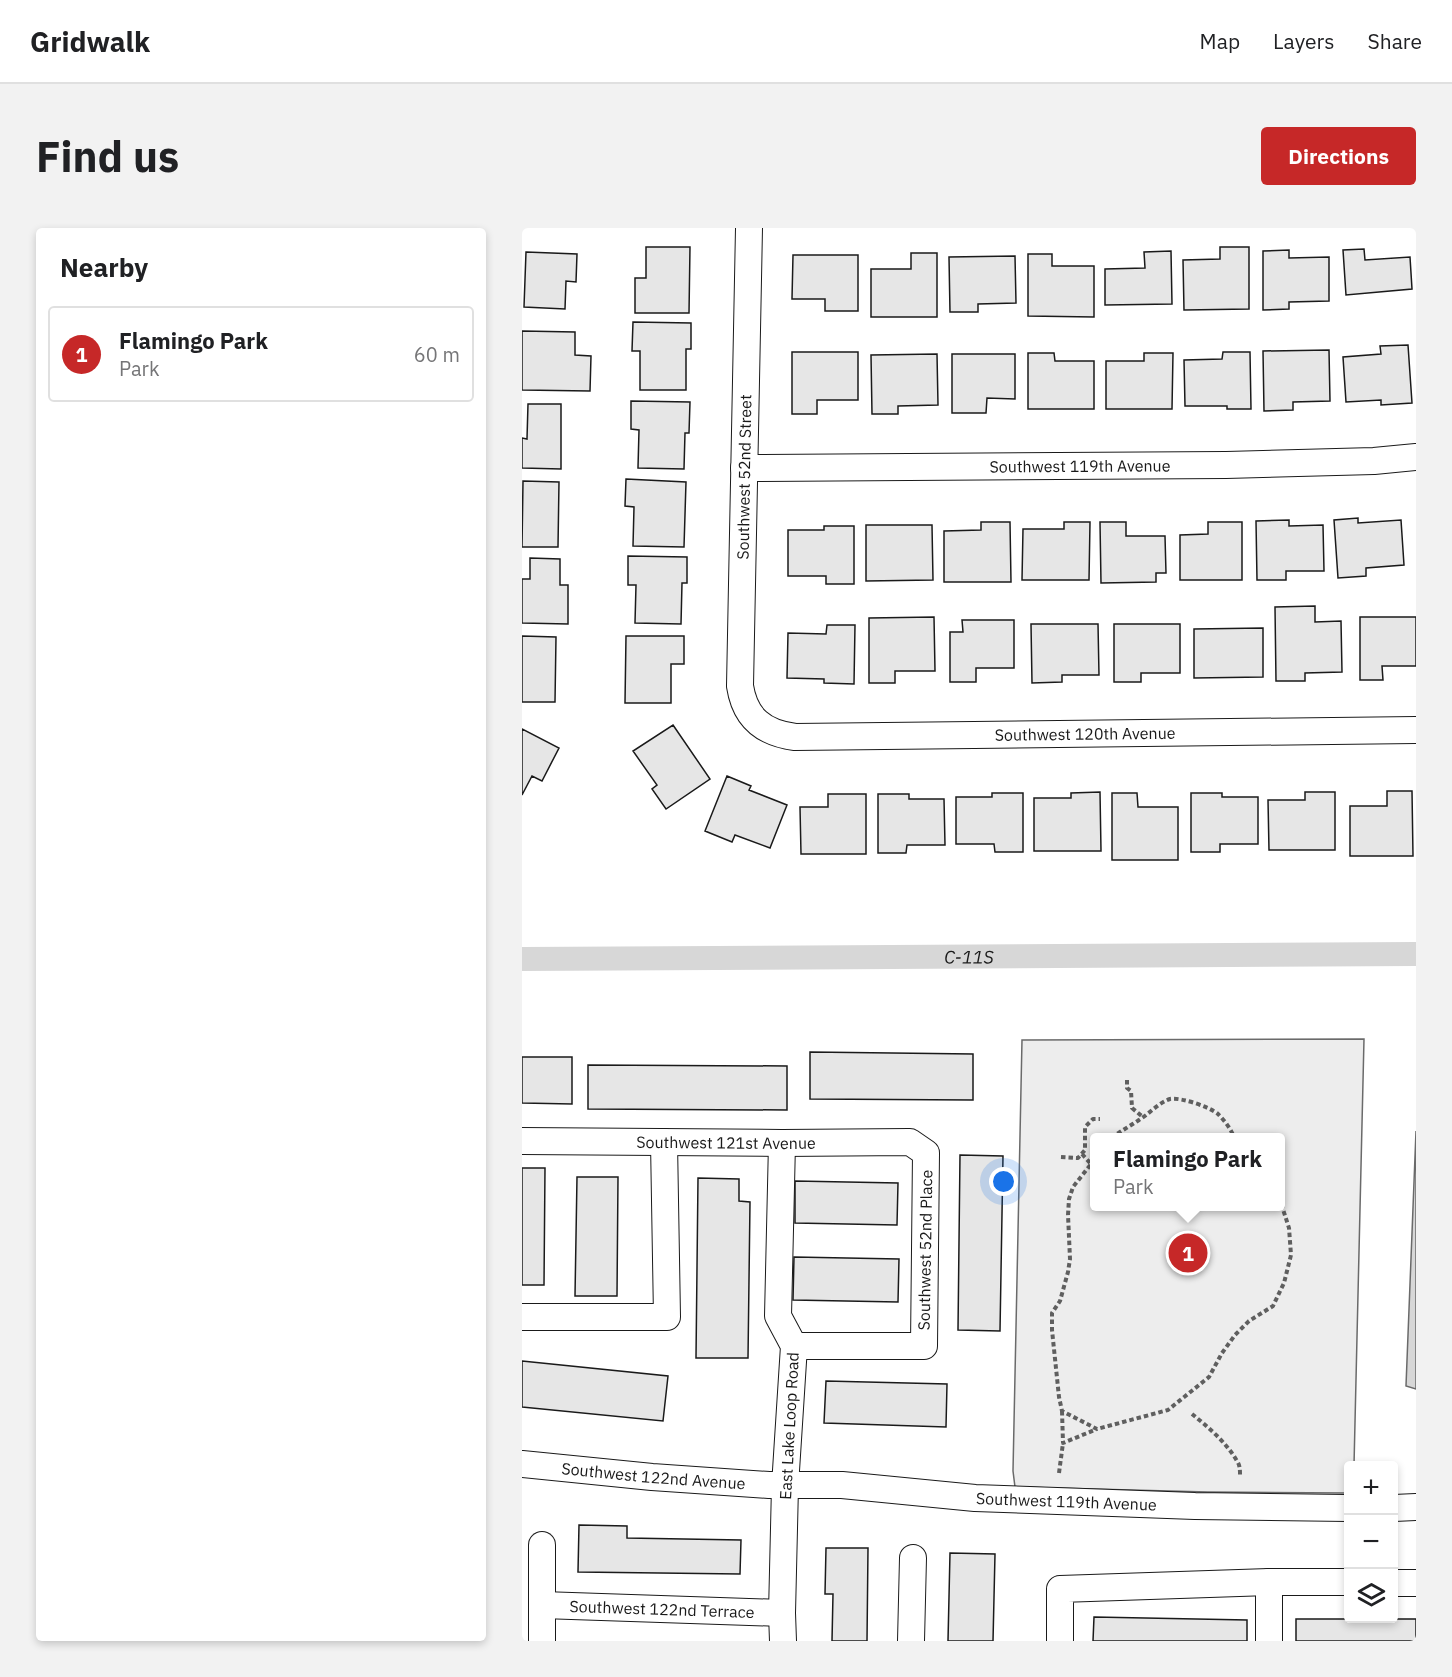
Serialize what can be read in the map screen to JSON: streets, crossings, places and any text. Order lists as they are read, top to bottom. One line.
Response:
{"streets":{"street":["Southwest 119th Avenue","Southwest 52nd Street","Southwest 120th Avenue","Southwest 121st Avenue","Southwest 52nd Place","East Lake Loop Road","Southwest 122nd Avenue","Southwest 122nd Terrace"]},"crossings":[["Southwest 119th Avenue","Southwest 52nd Street"],["Southwest 119th Avenue","East Lake Loop Road"],["Southwest 119th Avenue","Southwest 122nd Avenue"],["Southwest 52nd Street","Southwest 120th Avenue"],["Southwest 121st Avenue","Southwest 52nd Place"],["Southwest 121st Avenue","East Lake Loop Road"],["Southwest 52nd Place","East Lake Loop Road"],["East Lake Loop Road","Southwest 122nd Avenue"],["East Lake Loop Road","Southwest 122nd Terrace"]],"water":["C-11S"],"page":{"header":"Gridwalk","nav":["Map","Layers","Share"],"buttons":"Directions","title":"Find us","heading":"Nearby","list":[{"mark":"1","name":"Flamingo Park","note":"Park","value":"60 m"}],"popup":["Flamingo Park","Park"],"pins":"1","map_buttons":["+","−"]}}
